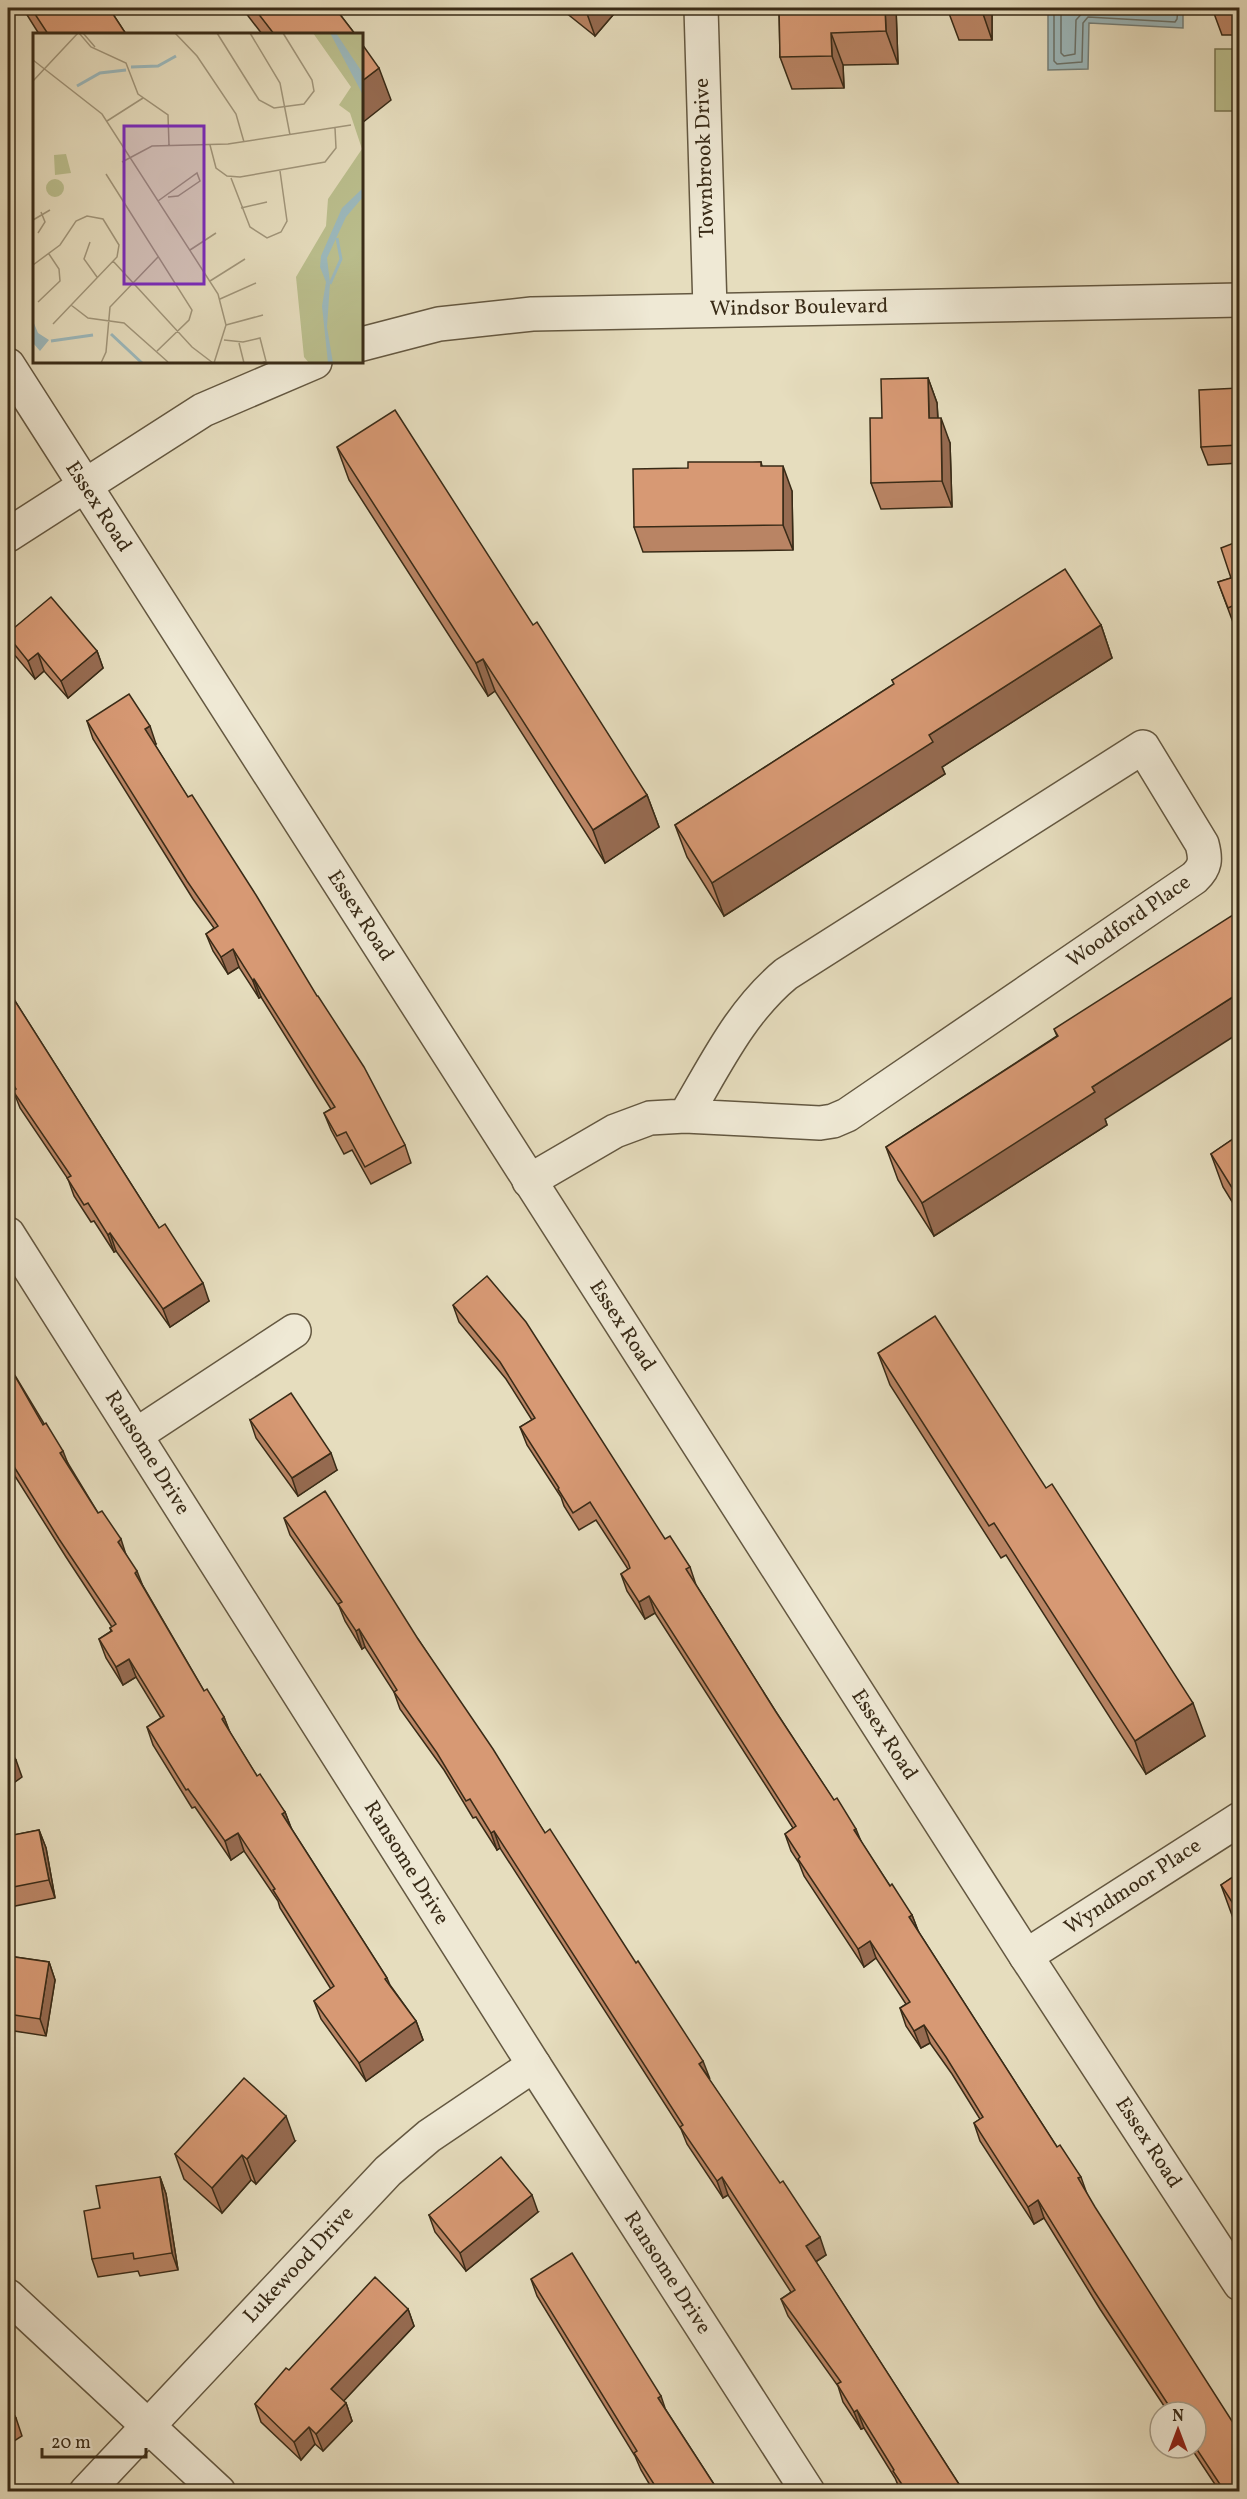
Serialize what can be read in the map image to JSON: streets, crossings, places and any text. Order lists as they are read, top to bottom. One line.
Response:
{"streets":{"street":["Townbrook Drive","Windsor Boulevard","Essex Road","Woodford Place","Ransome Drive","Wyndmoor Place","Lukewood Drive"]},"crossings":[["Townbrook Drive","Windsor Boulevard"],["Essex Road","Woodford Place"],["Essex Road","Wyndmoor Place"],["Ransome Drive","Lukewood Drive"]],"scale_bar":"20 m","north":"top"}
